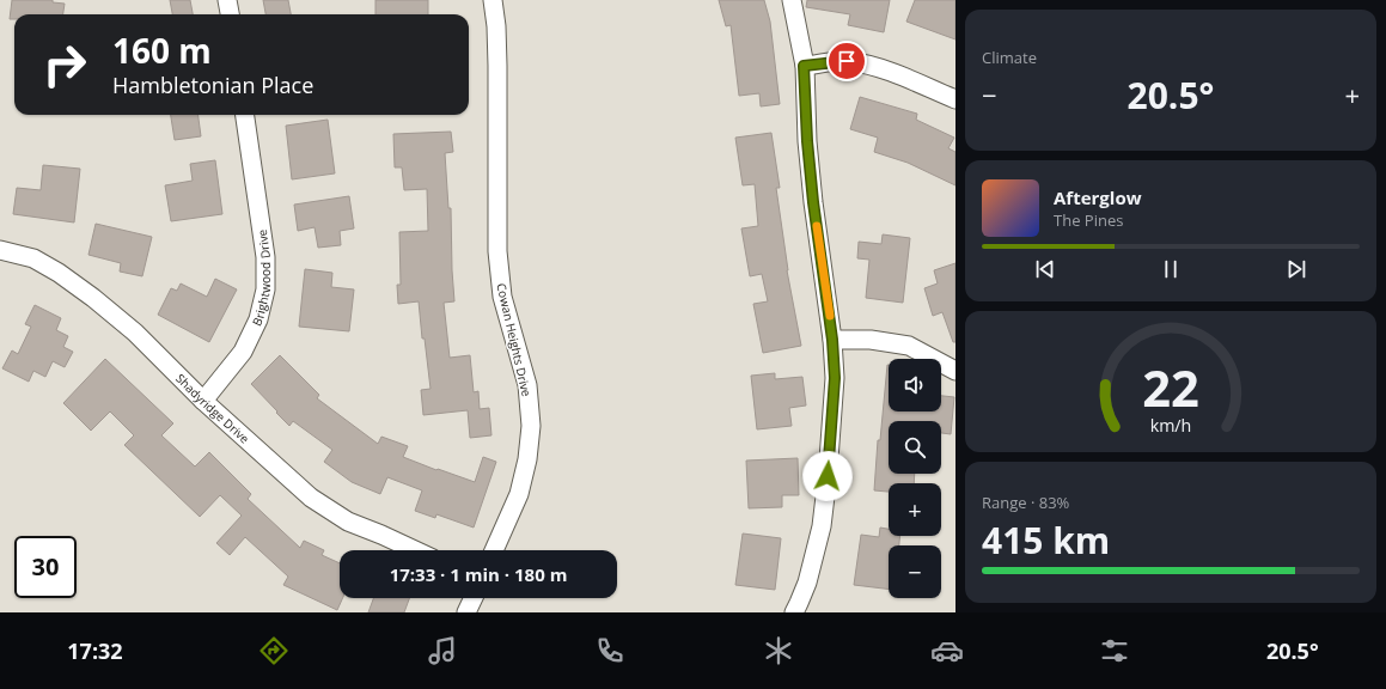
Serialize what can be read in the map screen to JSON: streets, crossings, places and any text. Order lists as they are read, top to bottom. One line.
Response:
{"streets":{"street":["Brightwood Drive","Cowan Heights Drive","Shadyridge Drive"]},"crossings":[["Brightwood Drive","Shadyridge Drive"]],"page":{"tile":["Climate",["Range · 83%","415 km"]],"turn":["160 m","Hambletonian Place"],"heat":["−","20.5°","+"],"song":["Afterglow","The Pines"],"map_buttons":["+","−"],"limit":"30","trip":"17:33 · 1 min · 180 m","tabs":["17:32","20.5°"],"gauge":["22","km/h"]}}
